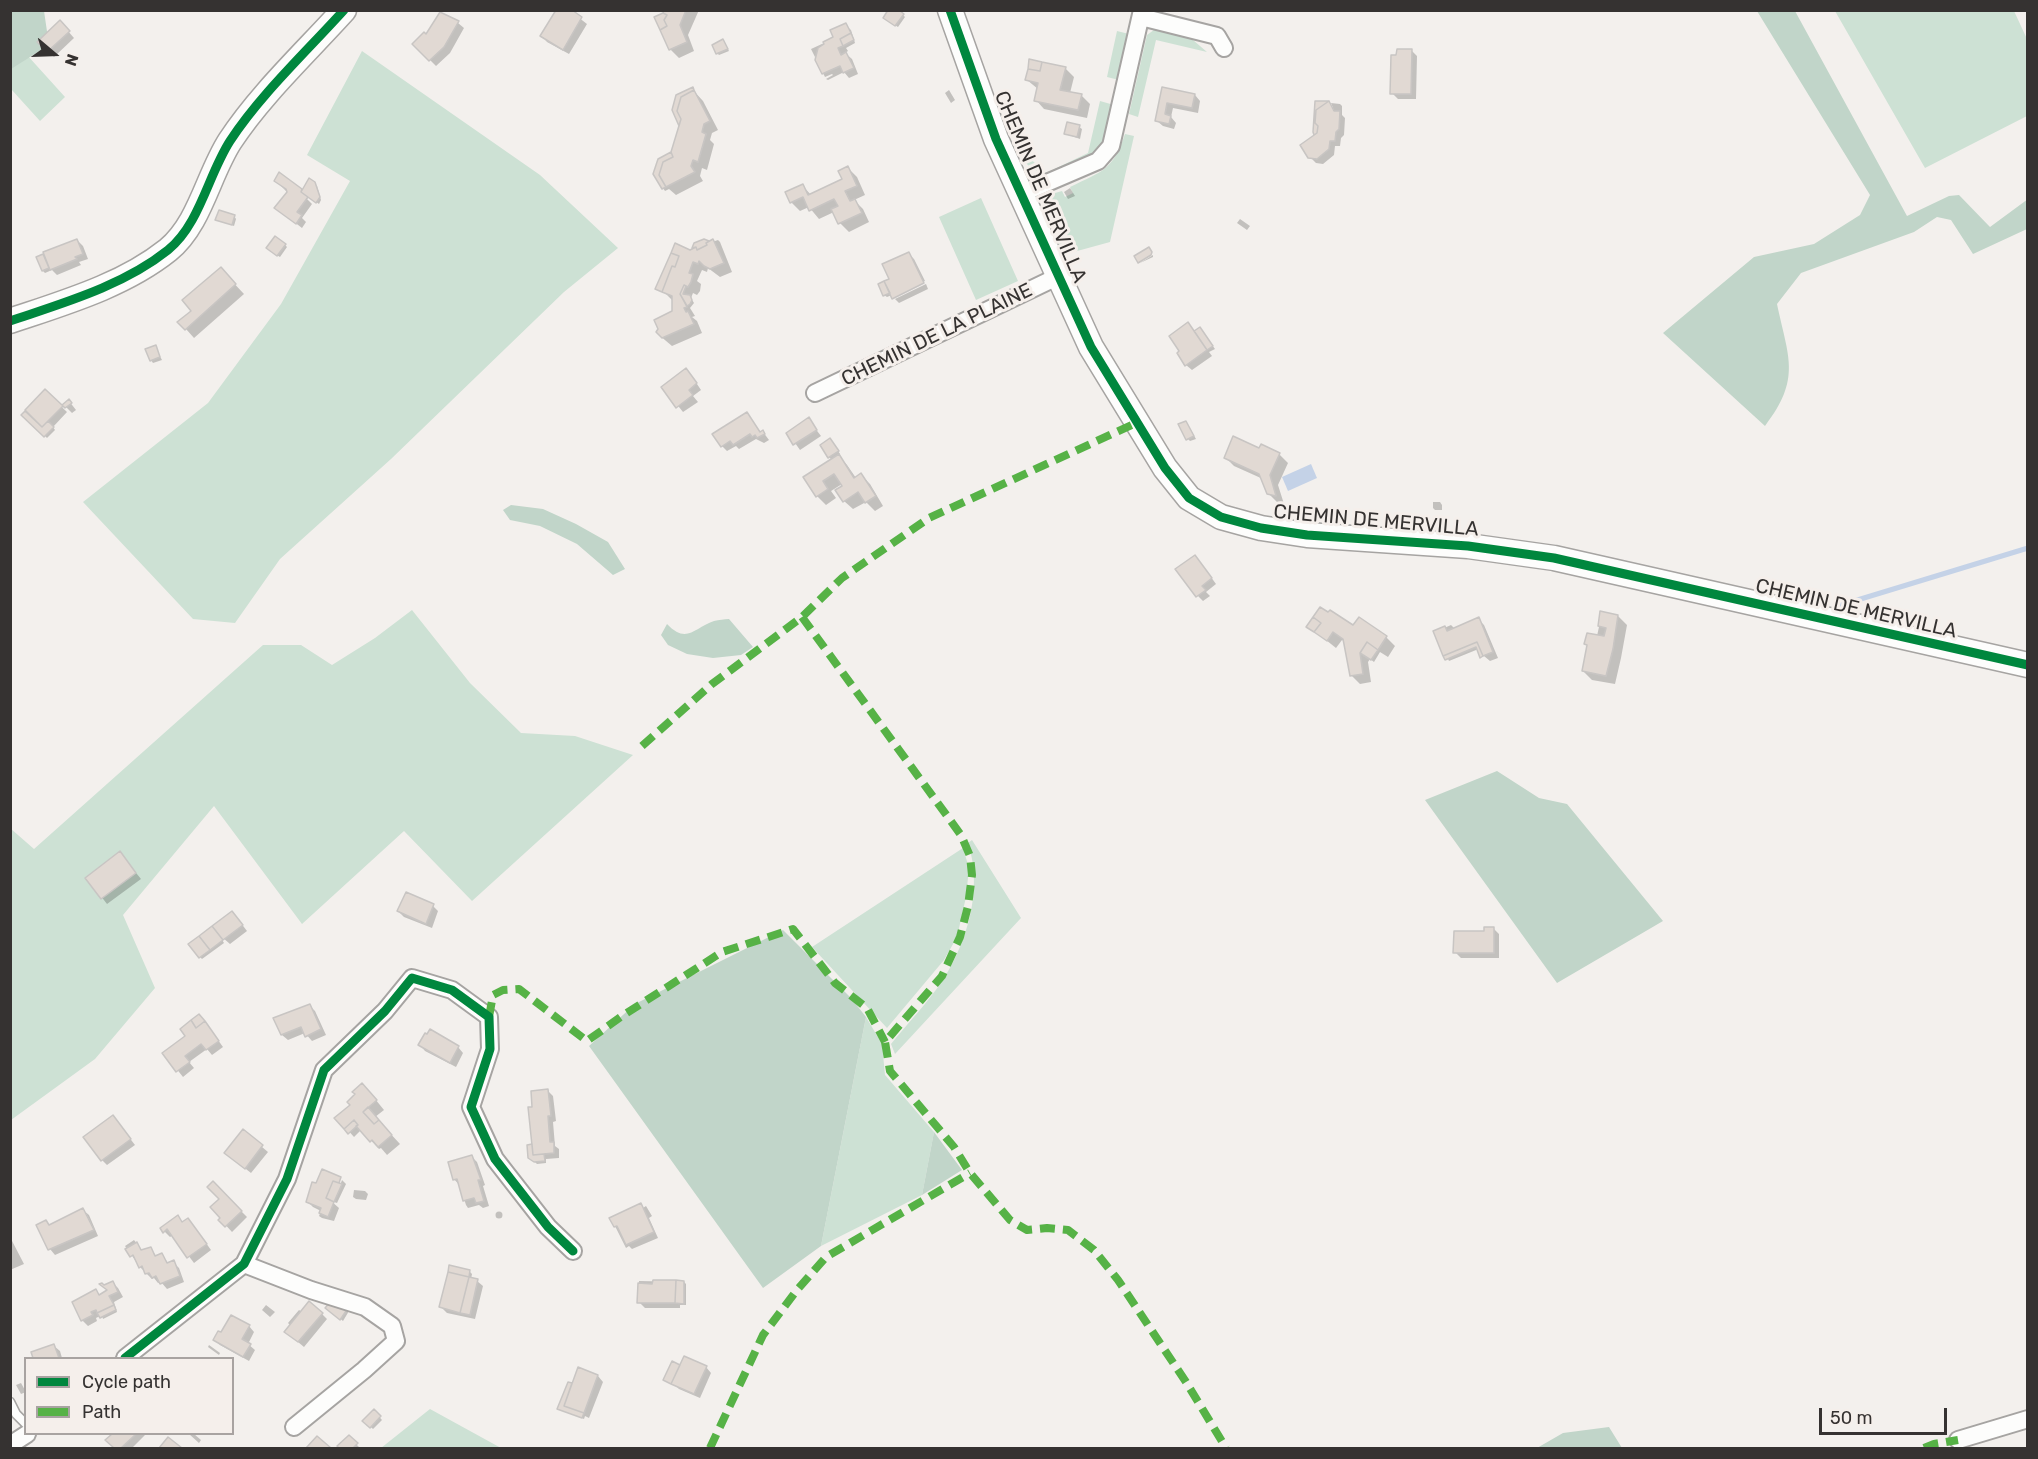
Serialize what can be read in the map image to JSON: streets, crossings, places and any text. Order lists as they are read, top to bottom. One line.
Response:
{"streets":{"street":["CHEMIN DE MERVILLA","CHEMIN DE LA PLAINE"]},"crossings":[["CHEMIN DE MERVILLA","CHEMIN DE LA PLAINE"]],"legend":["Cycle path","Path"],"scale_bar":"50 m","north":"right"}
